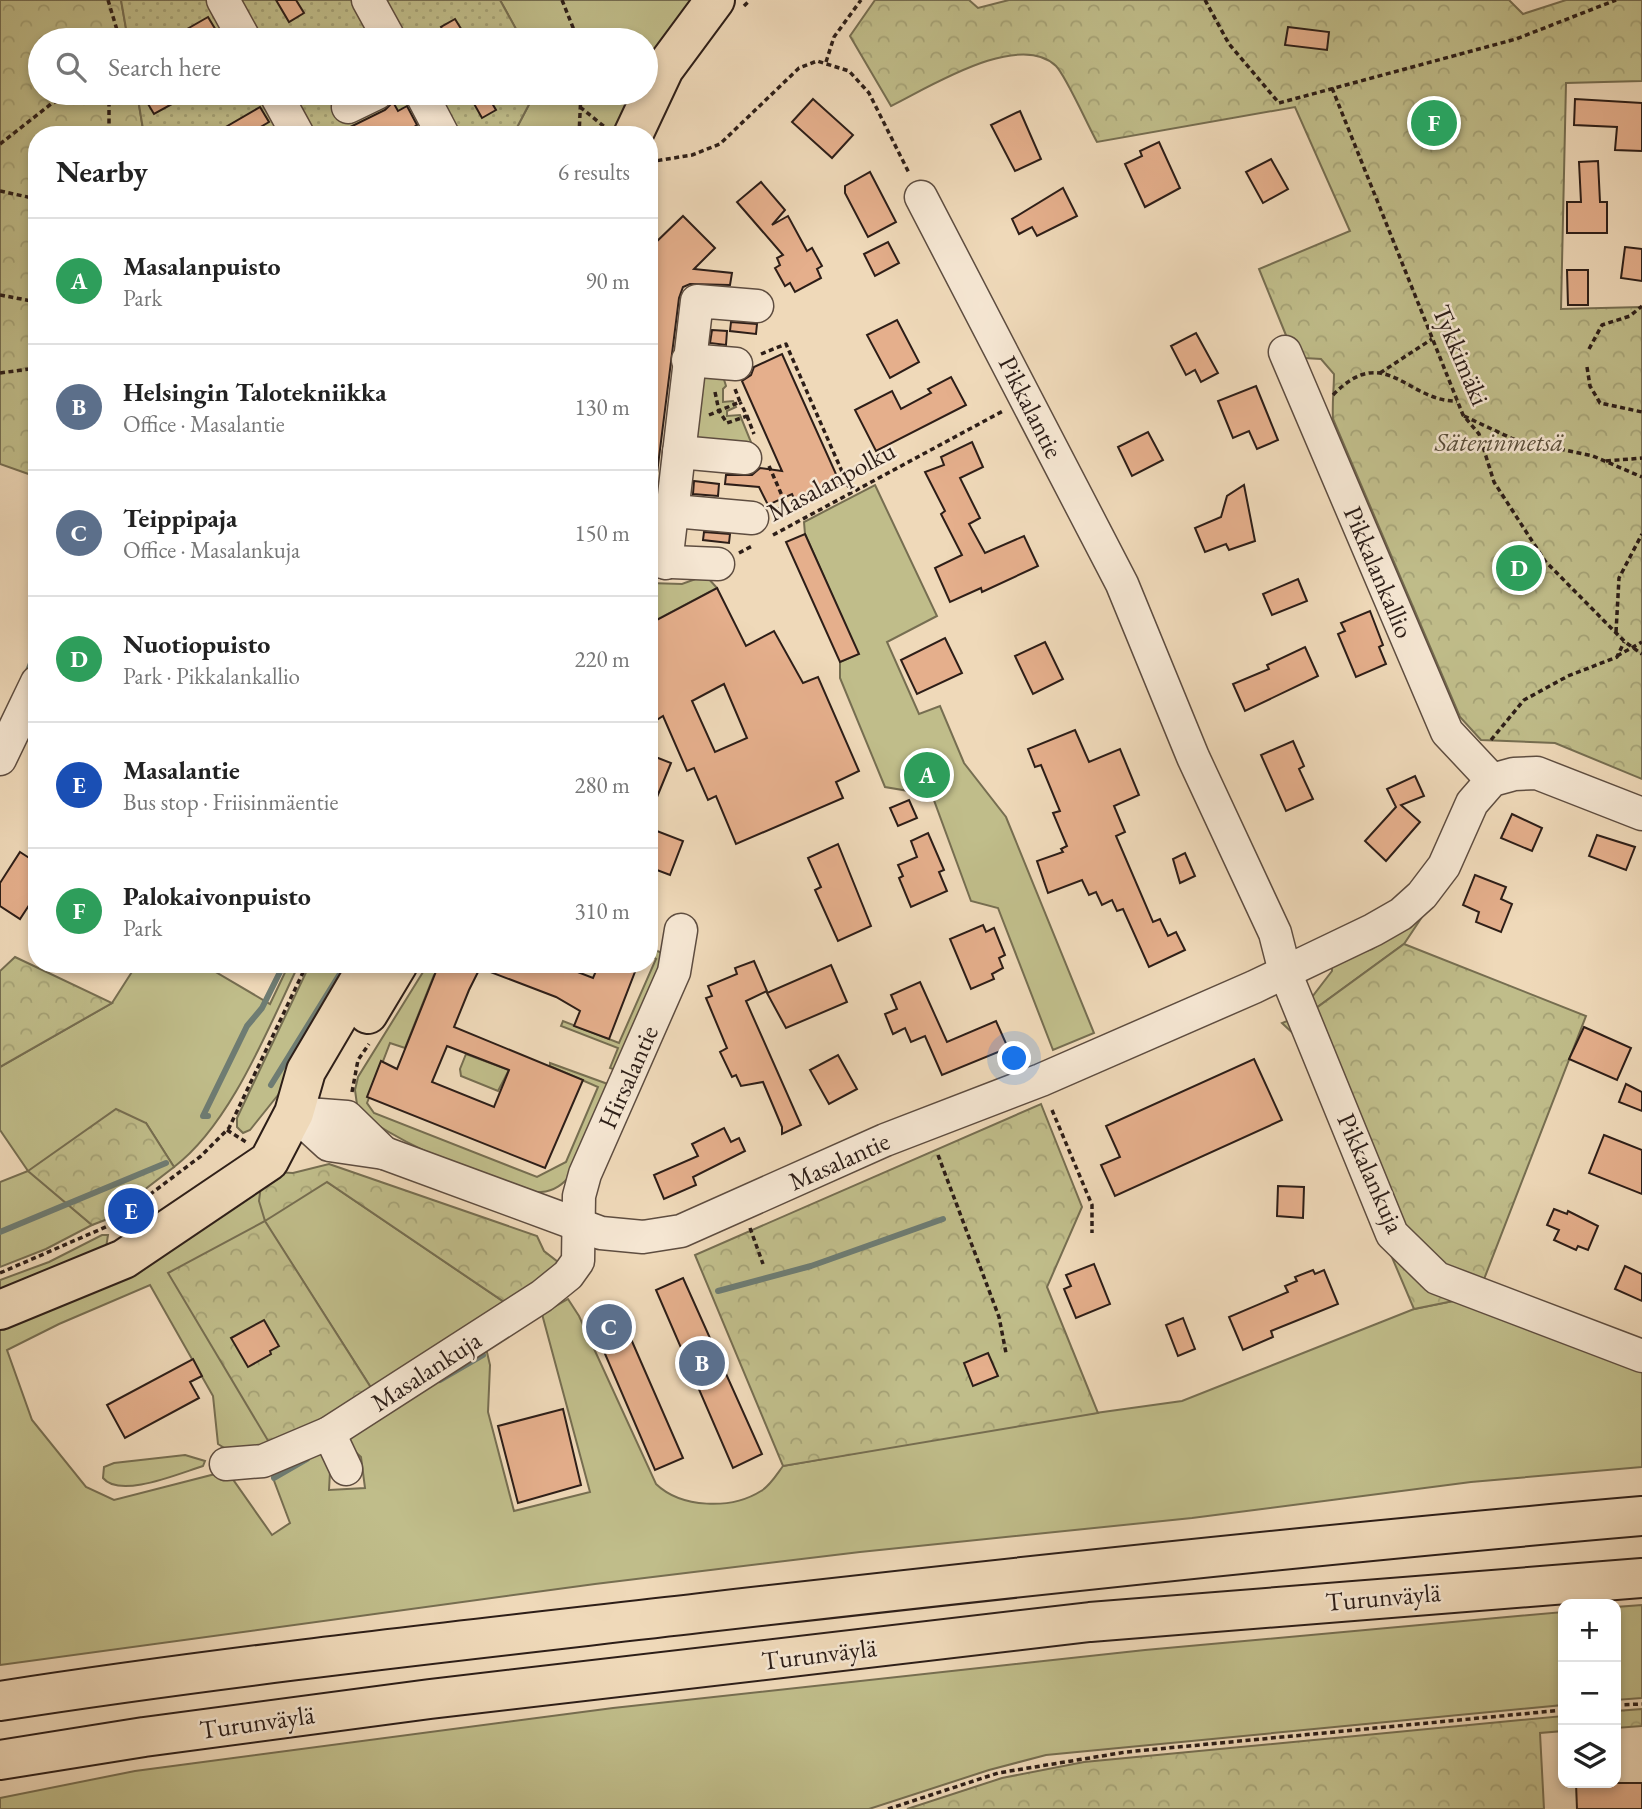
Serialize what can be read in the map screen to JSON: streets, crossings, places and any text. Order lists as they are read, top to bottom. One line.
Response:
{"streets":{"main road":["Turunväylä"],"street":["Pikkalantie","Pikkalankallio","Hirsalantie","Masalantie","Pikkalankuja","Masalankuja"],"path":["Tykkimäki","Masalanpolku"]},"crossings":[["Pikkalantie","Masalanpolku"],["Pikkalantie","Masalantie"],["Pikkalantie","Pikkalankuja"],["Pikkalankallio","Masalantie"],["Hirsalantie","Masalantie"],["Hirsalantie","Masalankuja"],["Masalantie","Pikkalankuja"],["Masalantie","Masalankuja"]],"parks":["Säterinmetsä"],"page":{"search":"Search here","pins":["F","D","A","E","C","B"],"heading":["Nearby","6 results"],"list":[{"mark":"A","name":"Masalanpuisto","note":"Park","value":"90 m"},{"mark":"B","name":"Helsingin Talotekniikka","note":"Office · Masalantie","value":"130 m"},{"mark":"C","name":"Teippipaja","note":"Office · Masalankuja","value":"150 m"},{"mark":"D","name":"Nuotiopuisto","note":"Park · Pikkalankallio","value":"220 m"},{"mark":"E","name":"Masalantie","note":"Bus stop · Friisinmäentie","value":"280 m"},{"mark":"F","name":"Palokaivonpuisto","note":"Park","value":"310 m"}],"map_buttons":["+","−"]}}
